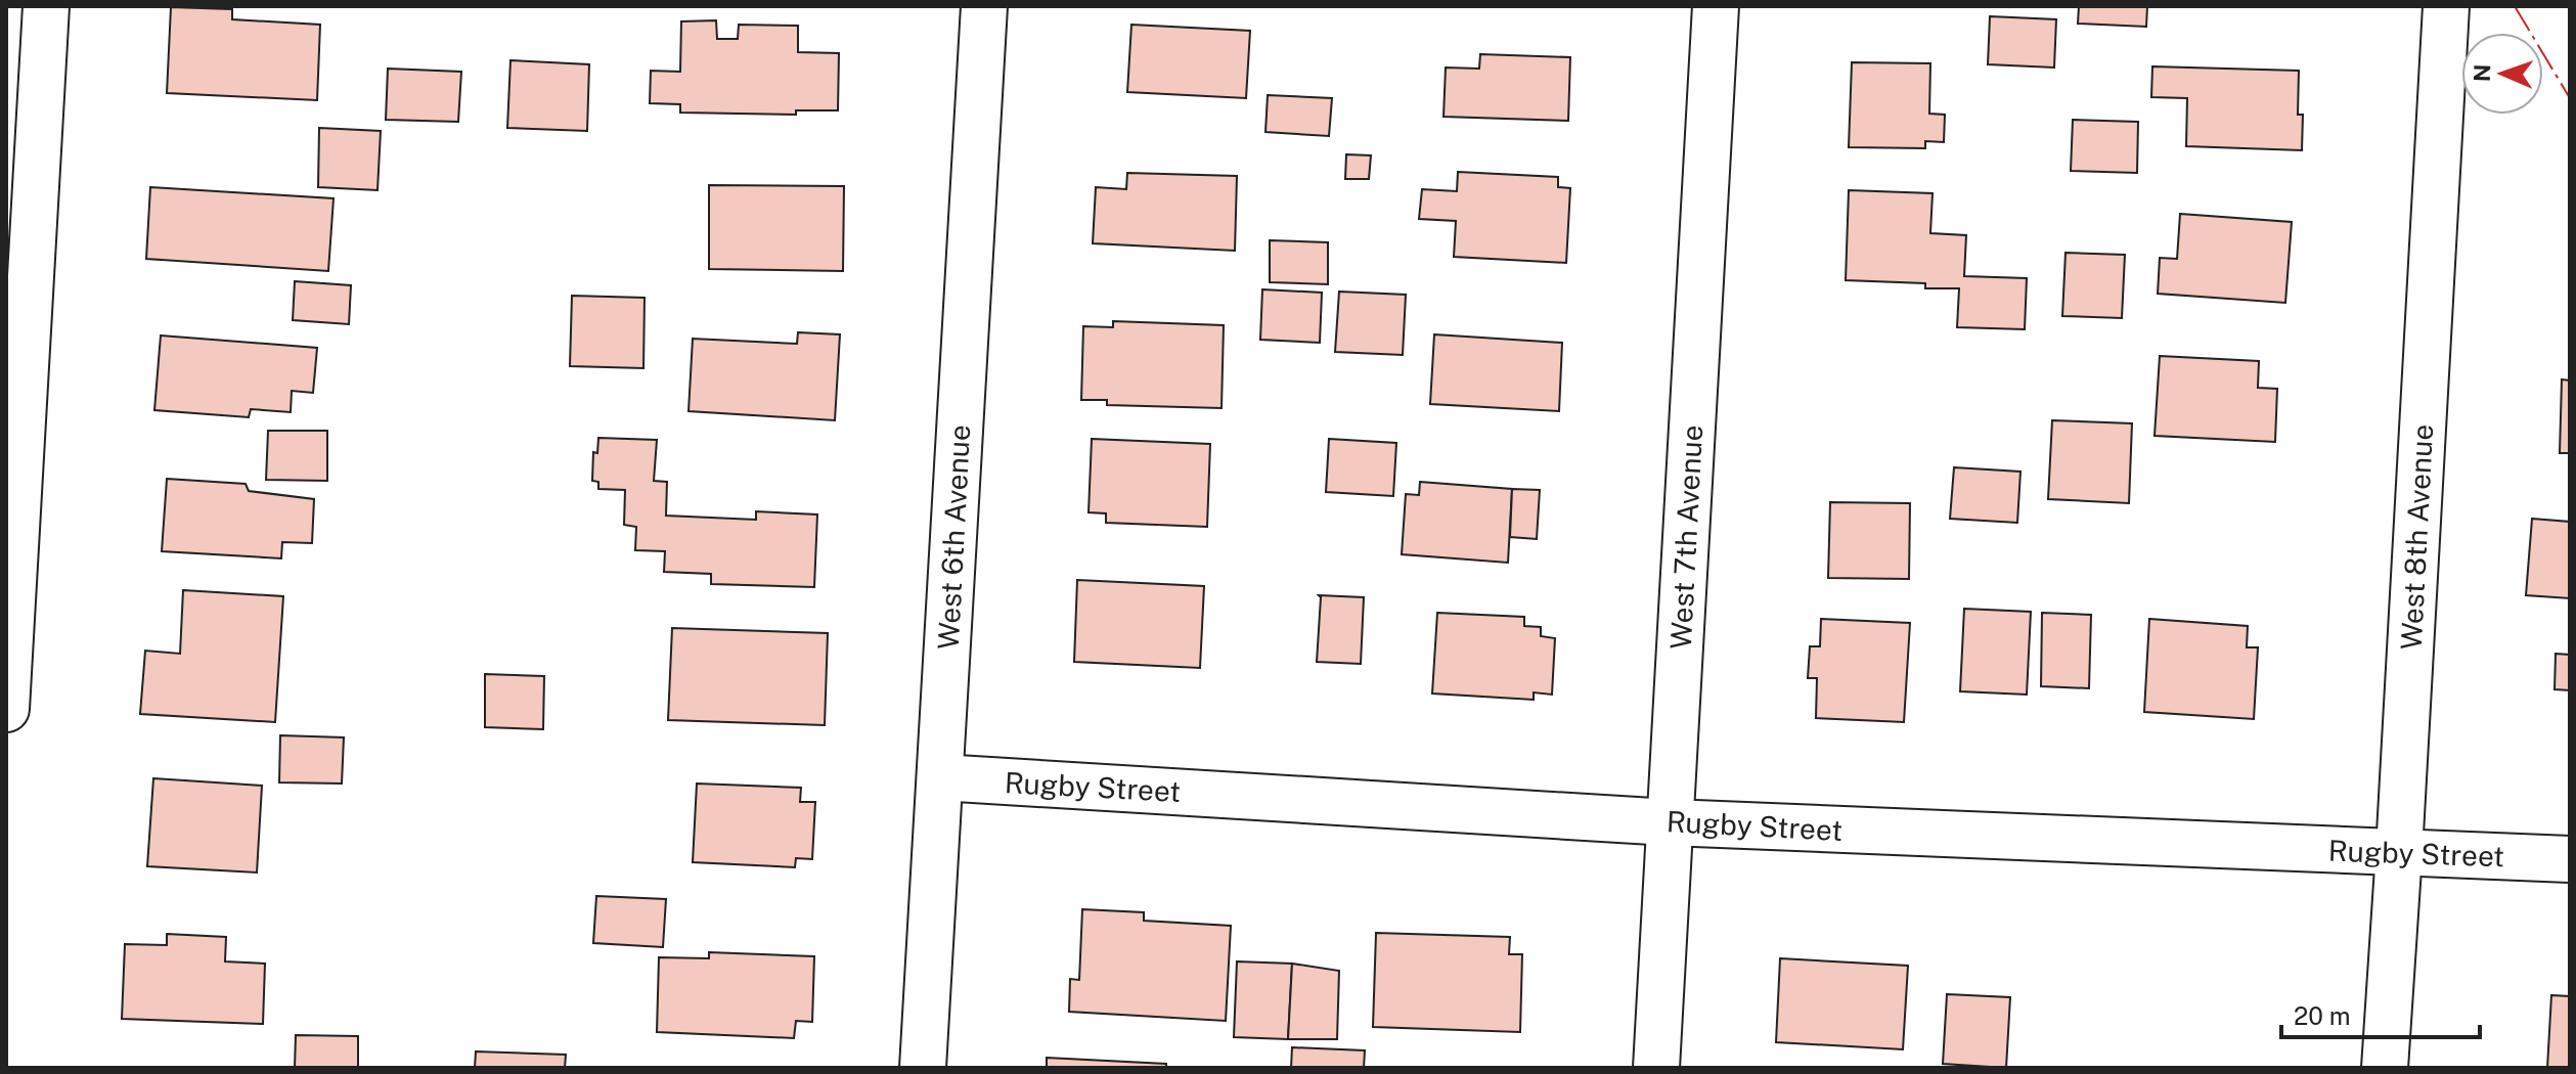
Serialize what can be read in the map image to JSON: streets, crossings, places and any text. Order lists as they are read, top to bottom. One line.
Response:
{"streets":{"street":["West 6th Avenue","West 7th Avenue","West 8th Avenue","Rugby Street"]},"crossings":[["West 6th Avenue","Rugby Street"],["West 7th Avenue","Rugby Street"],["West 8th Avenue","Rugby Street"]],"scale_bar":"20 m","north":"left"}
